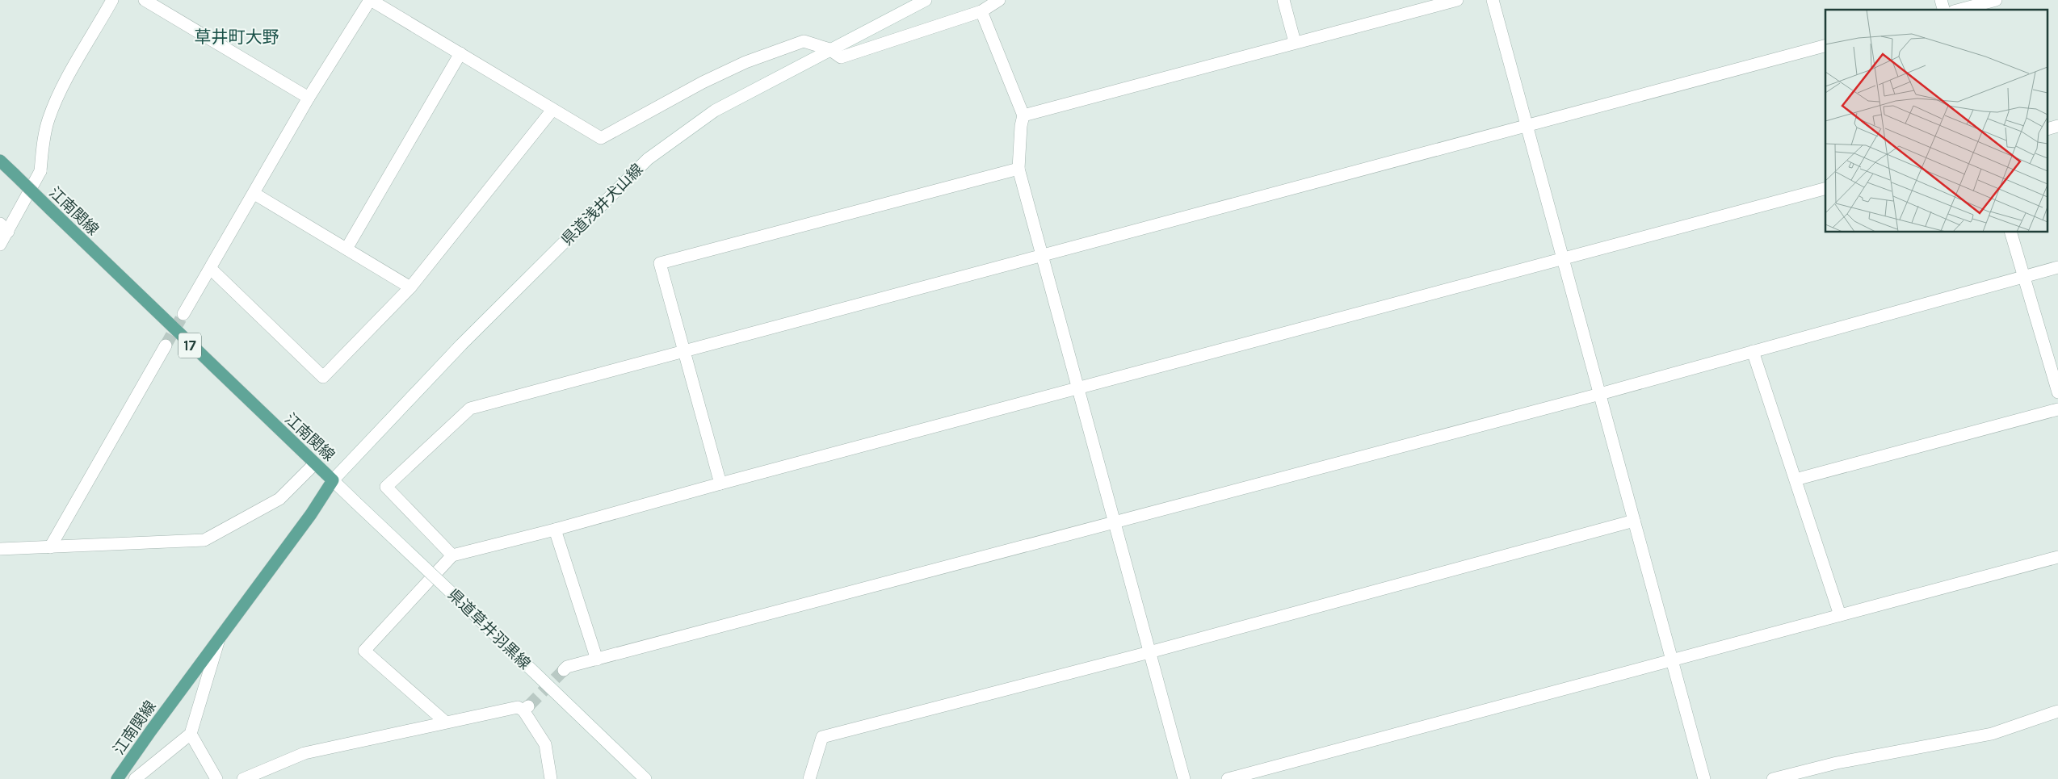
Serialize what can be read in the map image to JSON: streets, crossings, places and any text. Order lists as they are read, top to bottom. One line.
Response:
{"streets":{"main road":["江南関線","17"],"street":["県道浅井犬山線","県道草井羽黒線"]},"crossings":[["県道浅井犬山線","江南関線"],["県道浅井犬山線","県道草井羽黒線"],["江南関線","県道草井羽黒線"]],"districts":["草井町大野"]}
